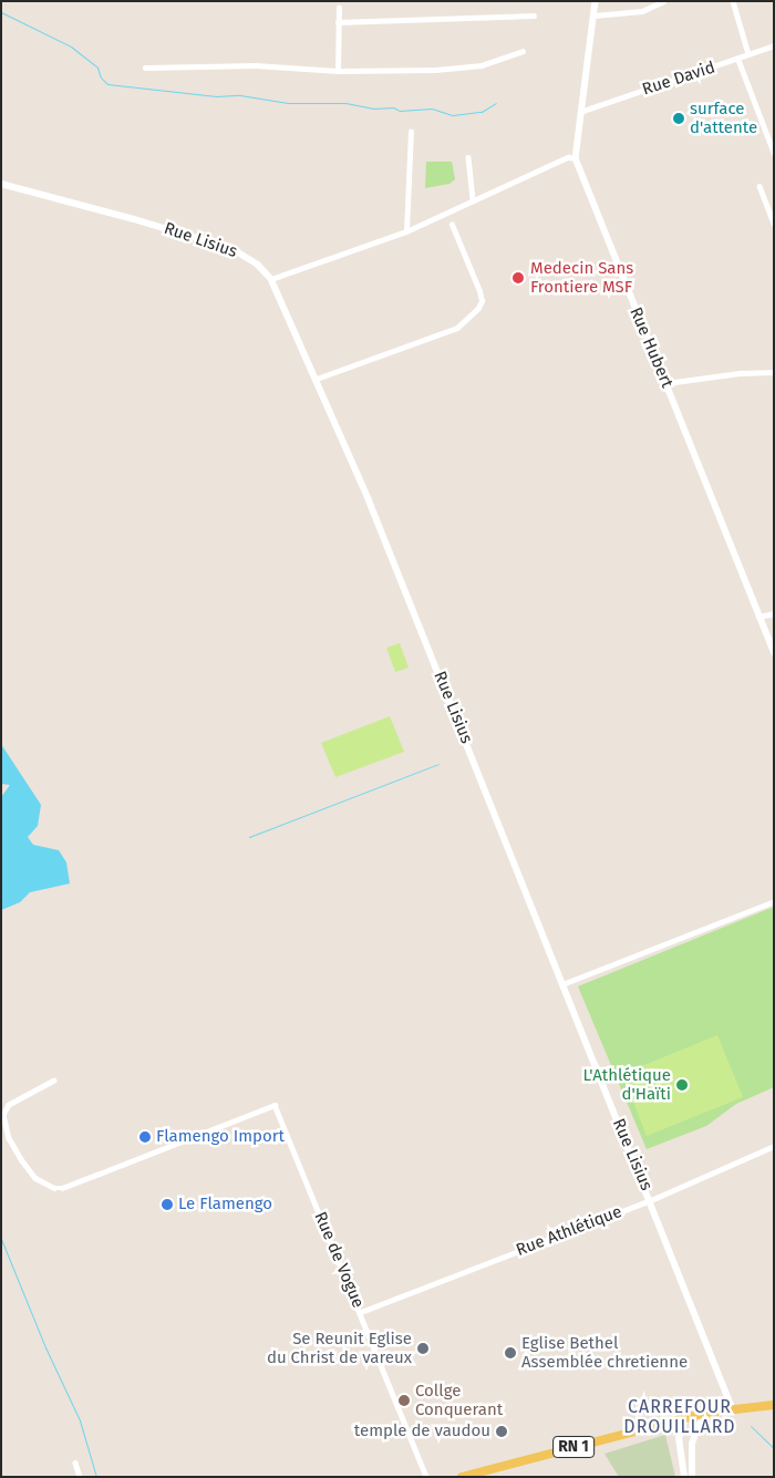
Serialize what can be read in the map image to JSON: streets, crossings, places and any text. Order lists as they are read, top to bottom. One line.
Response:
{"streets":{"main road":["RN 1"],"street":["Rue David","Rue Lisius","Rue Hubert","Rue Athlétique","Rue de Vogue"]},"crossings":[["Rue Lisius","Rue Athlétique"],["Rue Lisius","RN 1"],["Rue Athlétique","Rue de Vogue"]],"districts":["CARREFOUR DROUILLARD"],"places":["surface d'attente","Medecin Sans Frontiere MSF","L'Athlétique d'Haïti","Flamengo Import","Le Flamengo","Se Reunit Eglise du Christ de vareux","Eglise Bethel Assemblée chretienne","Collge Conquerant","temple de vaudou"]}
